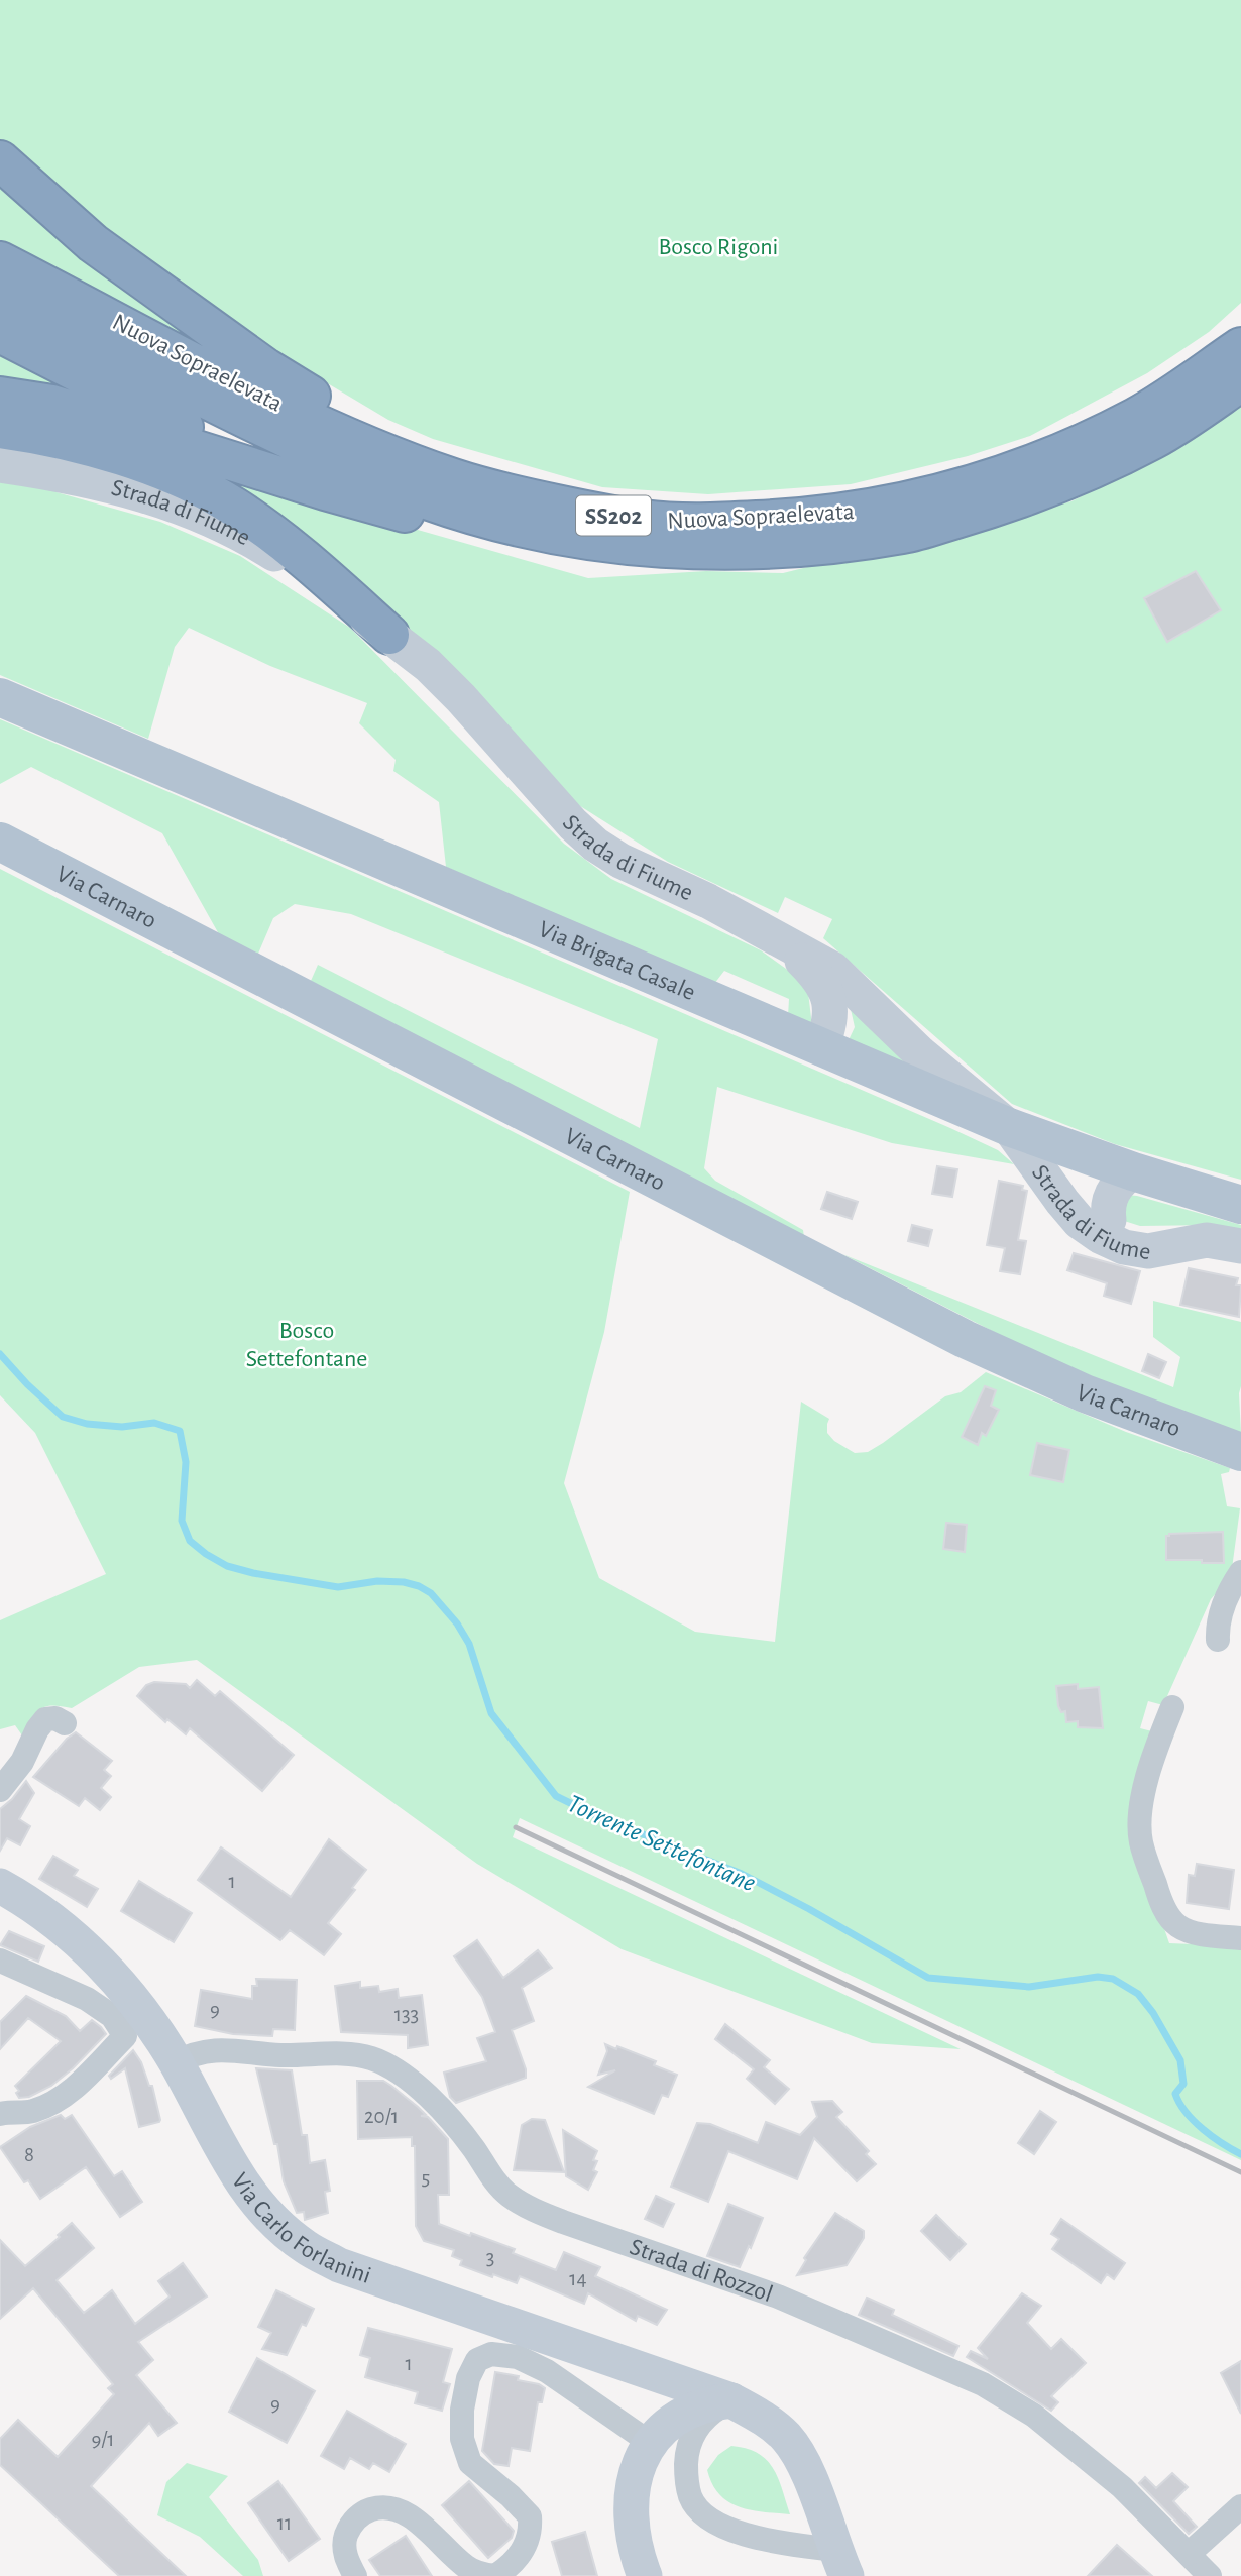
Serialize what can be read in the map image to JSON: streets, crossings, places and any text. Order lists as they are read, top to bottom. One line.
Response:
{"streets":{"highway":["Nuova Sopraelevata","SS202"],"main road":["Strada di Fiume","Via Carnaro","Via Brigata Casale","Via Carlo Forlanini"],"street":["Strada di Rozzol"]},"crossings":[["Strada di Fiume","Via Brigata Casale"],["Via Carlo Forlanini","Strada di Rozzol"]],"water":["Torrente Settefontane"],"parks":["Bosco Rigoni","Bosco Settefontane"],"house_numbers":["1","9","133","20/1","8","5","3","14","1","9","9/1","11"]}
